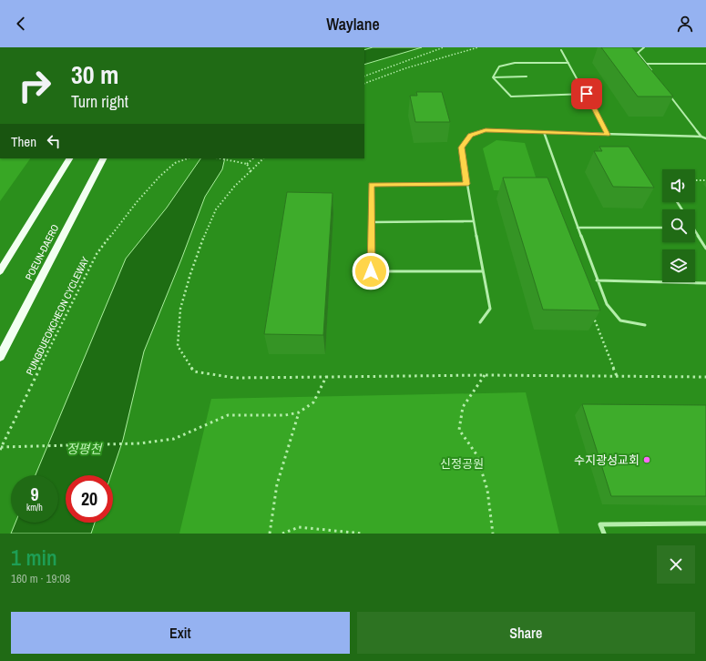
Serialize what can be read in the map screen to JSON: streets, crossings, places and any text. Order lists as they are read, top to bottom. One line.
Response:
{"streets":{"main road":["POEUN-DAERO"],"path":["PUNGDUEOKCHEON CYCLEWAY"]},"water":["정평천"],"parks":["신정공원"],"places":["수지광성교회"],"page":{"header":"Waylane","turn":["30 m","Turn right"],"then":"Then","speed":"9 km/h","limit":"20","heading":["1 min","160 m · 19:08"],"buttons":["Exit","Share"]}}
